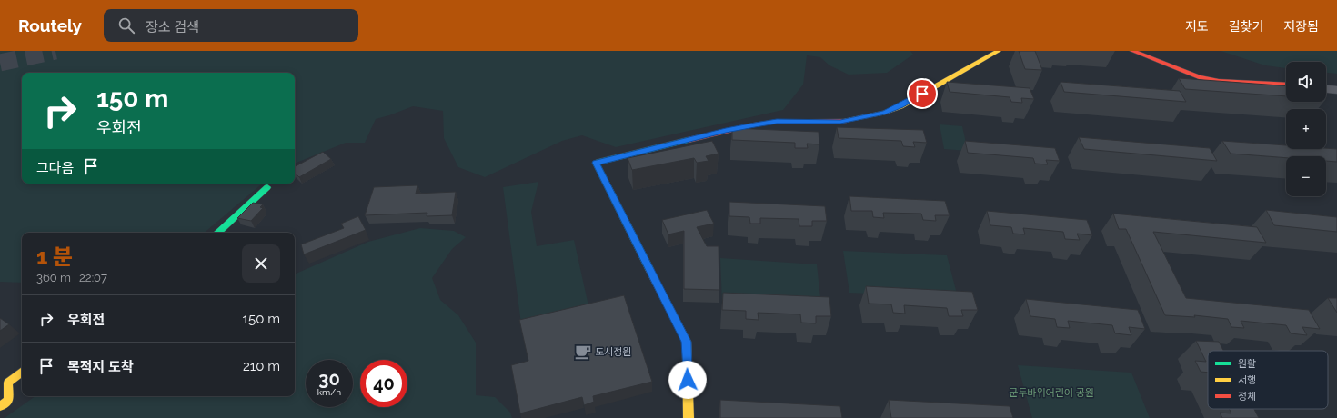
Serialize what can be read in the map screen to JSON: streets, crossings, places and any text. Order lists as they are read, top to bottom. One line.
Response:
{"parks":["군두바위어린이 공원"],"places":{"cafe":["도시정원"]},"legend":["원활","서행","정체"],"page":{"header":"Routely","search":"장소 검색","nav":["지도","길찾기","저장됨"],"map_buttons":["+","−"],"turn":["150 m","우회전"],"then":"그다음","heading":["1 분","360 m · 22:07"],"list":[{"name":"우회전","value":"150 m"},{"name":"목적지 도착","value":"210 m"}],"speed":"30 km/h","limit":"40"}}
